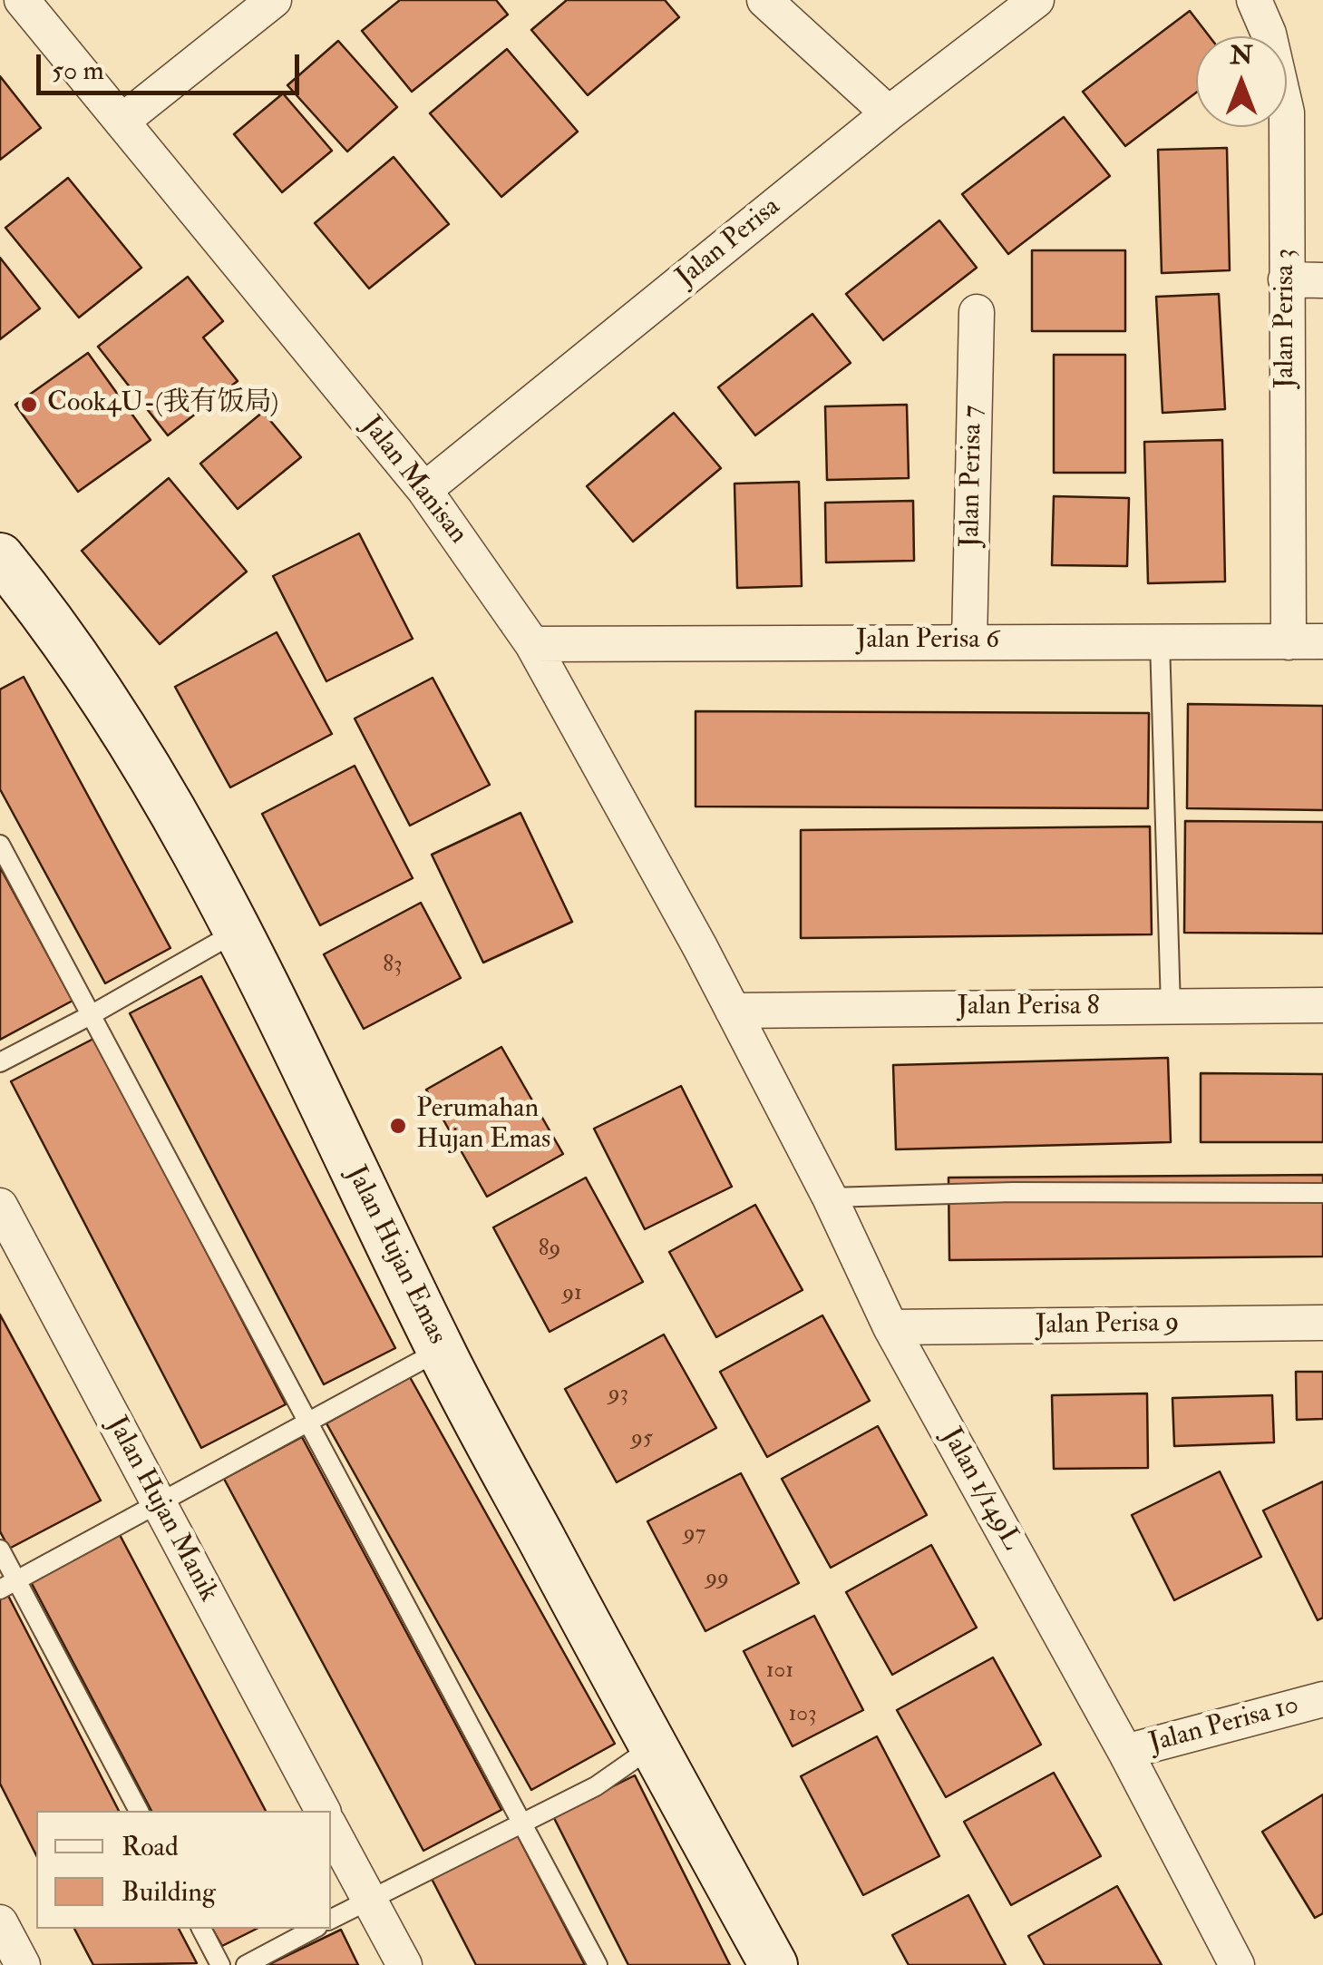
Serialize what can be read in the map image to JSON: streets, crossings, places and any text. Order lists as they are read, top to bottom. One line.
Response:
{"streets":{"street":["Jalan Perisa","Jalan Perisa 3","Jalan Perisa 7","Jalan Manisan","Jalan Perisa 6","Jalan Perisa 8","Jalan Hujan Emas","Jalan Perisa 9","Jalan 1/149L","Jalan Hujan Manik","Jalan Perisa 10"]},"crossings":[["Jalan Perisa","Jalan Manisan"],["Jalan Perisa 3","Jalan Perisa 6"],["Jalan Perisa 7","Jalan Perisa 6"],["Jalan Manisan","Jalan Perisa 6"],["Jalan Manisan","Jalan Perisa 8"],["Jalan Manisan","Jalan 1/149L"],["Jalan Perisa 8","Jalan 1/149L"],["Jalan Perisa 9","Jalan 1/149L"],["Jalan 1/149L","Jalan Perisa 10"]],"places":["Cook4U-(我有饭局)","Perumahan Hujan Emas"],"house_numbers":["83","89","91","93","95","97","99","101","103"],"legend":["Road","Building"],"scale_bar":"50 m","north":"top"}
